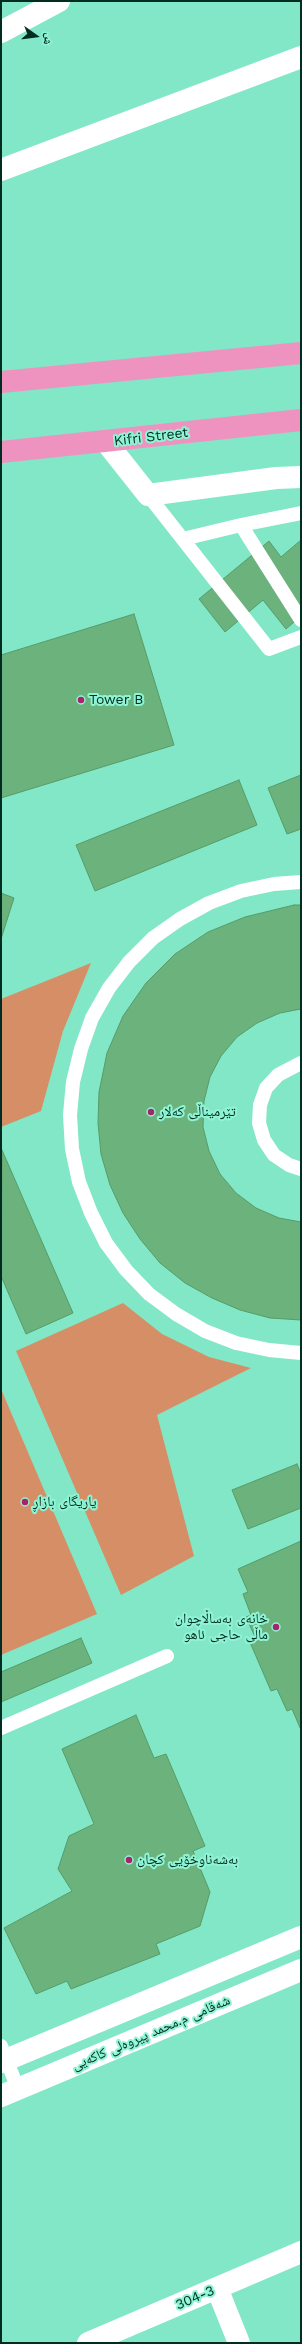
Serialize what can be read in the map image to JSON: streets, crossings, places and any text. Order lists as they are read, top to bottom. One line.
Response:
{"streets":{"highway":["Kifri Street"],"street":["شەقامی م.محمد پیروەلی کاکەیی","304-3"]},"places":["Tower B","تێرمیناڵی کەلار","یاریگای بازاڕ","خانەی بەساڵاچوان ماڵی حاجی ئاهو","بەشەناوخۆیی کچان"],"north":"right"}
